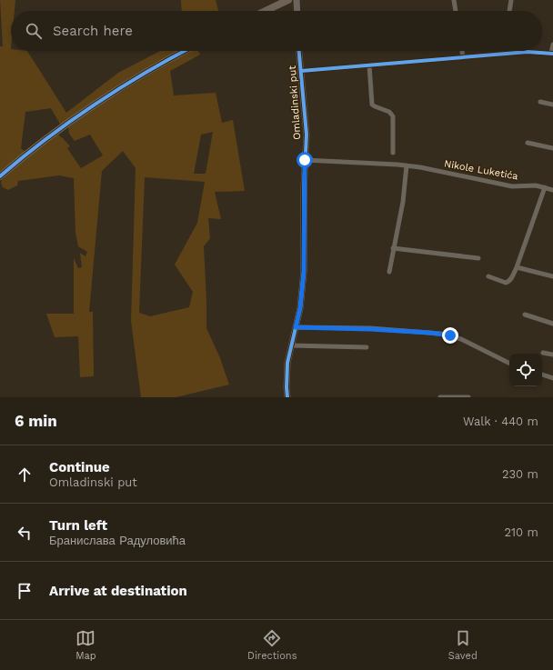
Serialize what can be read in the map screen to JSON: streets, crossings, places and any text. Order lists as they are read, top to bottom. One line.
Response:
{"streets":{"street":["Omladinski put","Nikole Luketića"]},"crossings":[["Omladinski put","Nikole Luketića"]],"page":{"search":"Search here","heading":["6 min","Walk · 440 m"],"list":[["Continue","Omladinski put","230 m"],["Turn left","Бранислава Радуловића","210 m"],"Arrive at destination"],"nav":["Map","Directions","Saved"]}}
